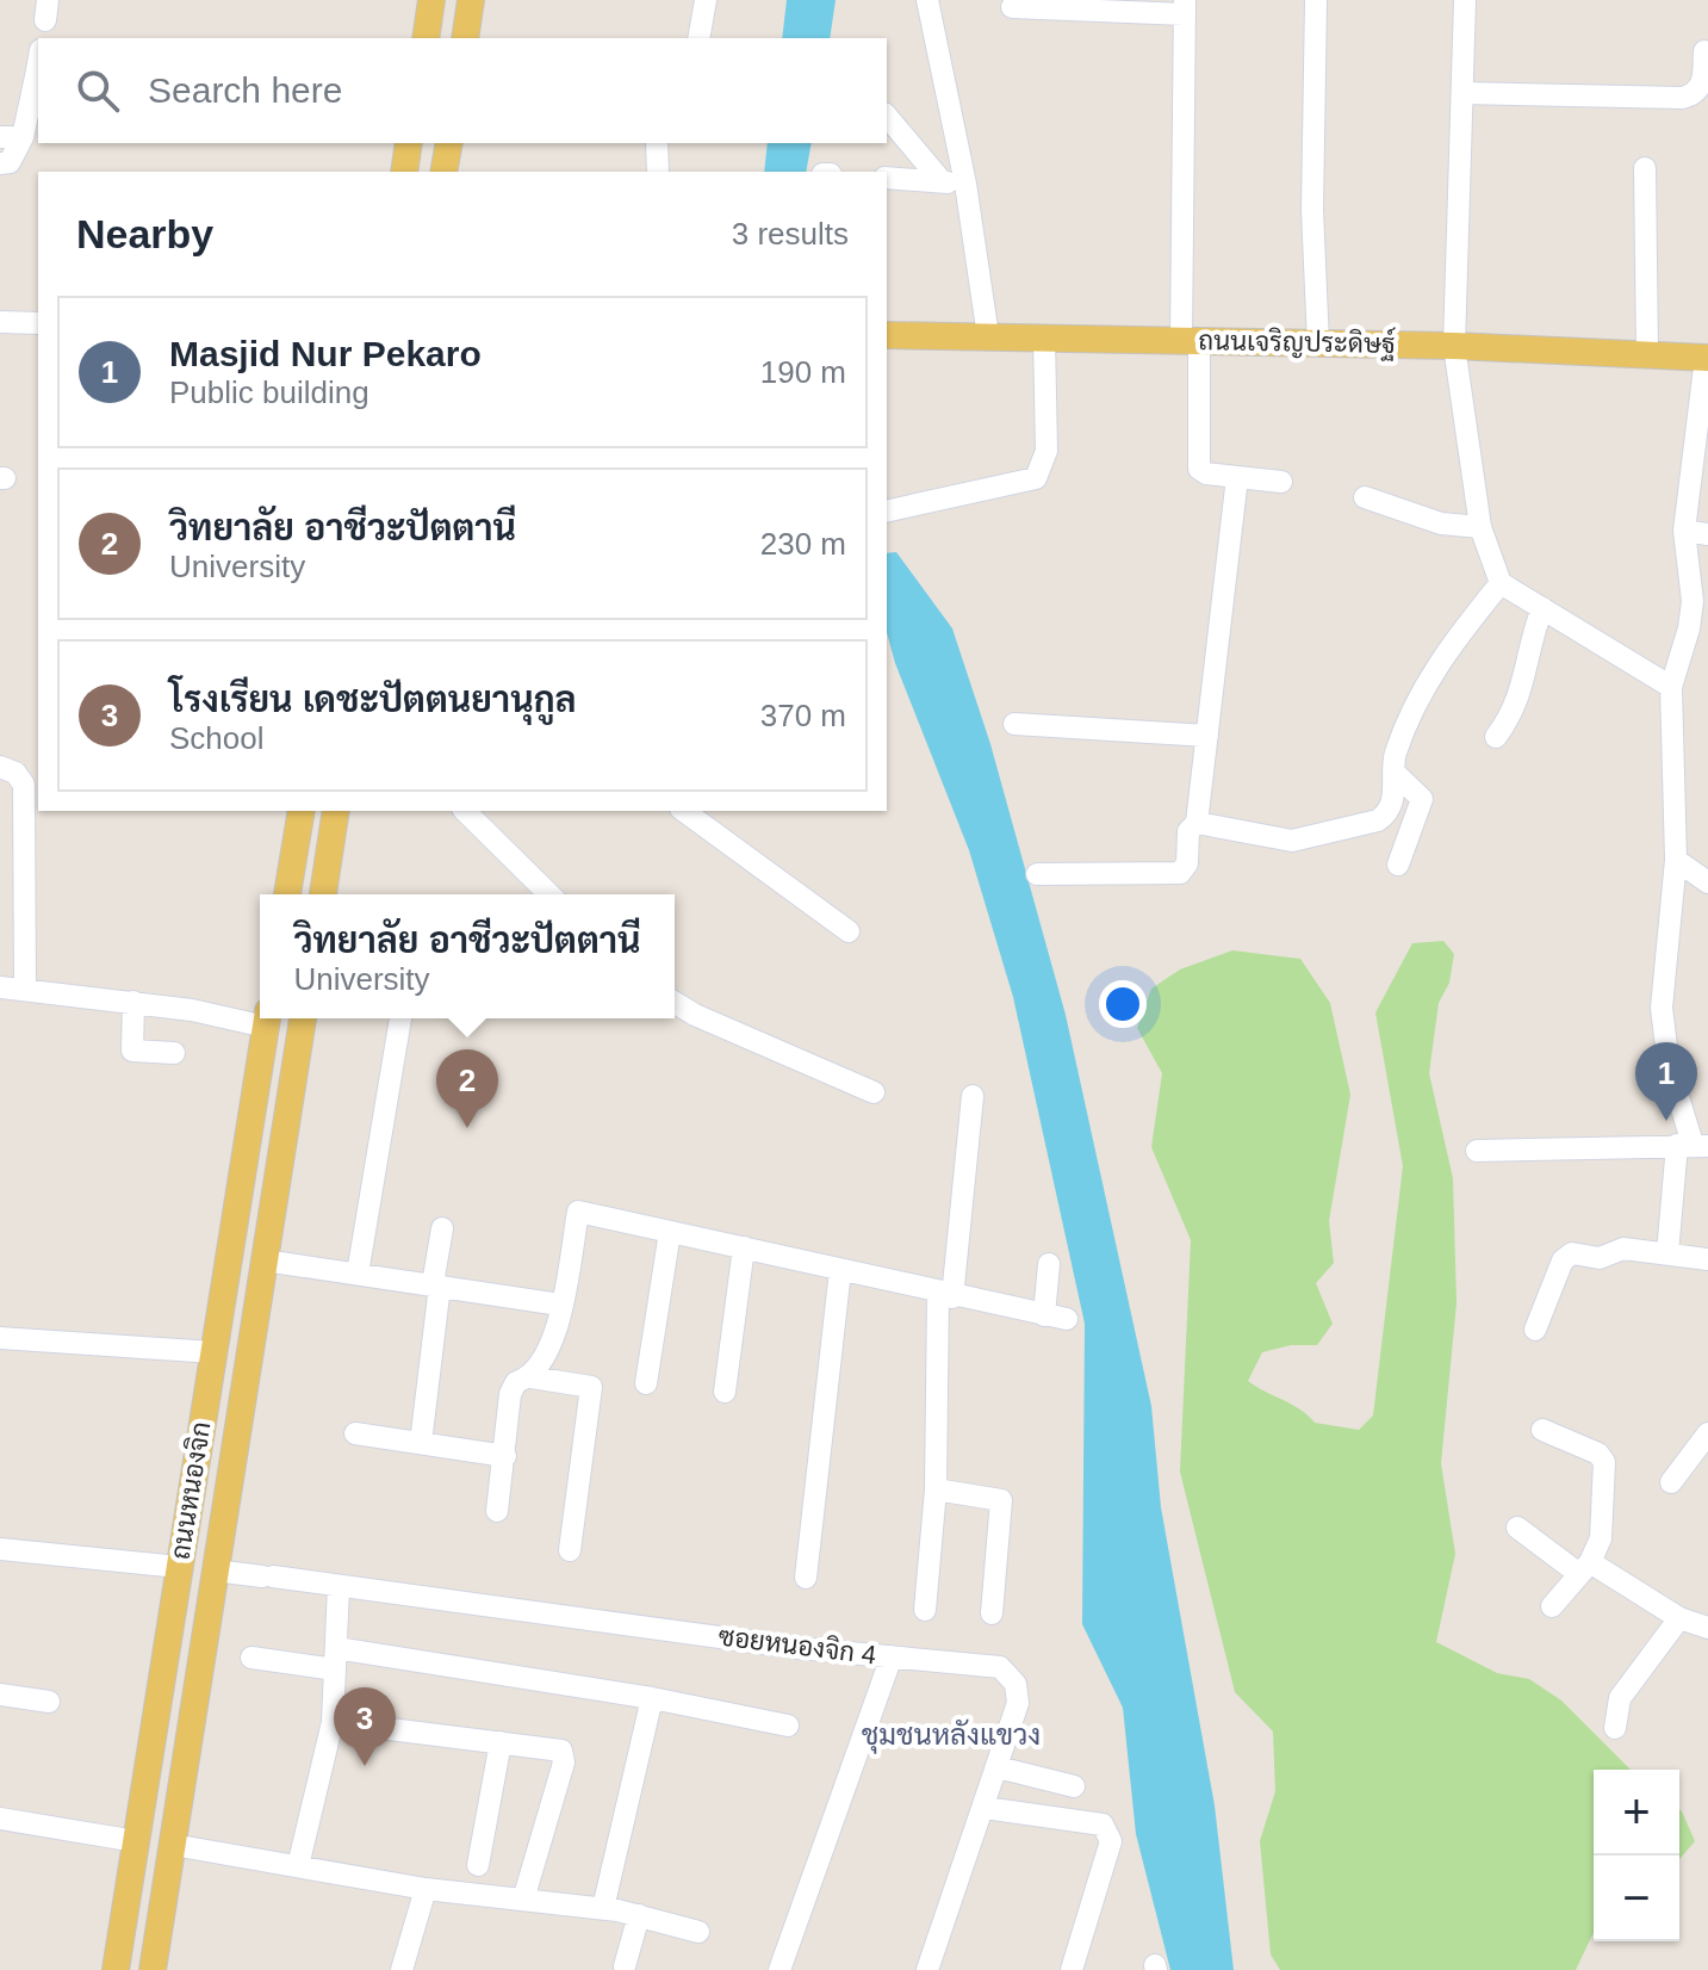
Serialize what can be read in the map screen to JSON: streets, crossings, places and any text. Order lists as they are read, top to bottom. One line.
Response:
{"streets":{"main road":["ถนนเจริญประดิษฐ์","ถนนหนองจิก"],"street":["ซอยหนองจิก 4"]},"crossings":[["ถนนหนองจิก","ซอยหนองจิก 4"]],"districts":["ชุมชนหลังแขวง"],"page":{"search":"Search here","heading":["Nearby","3 results"],"list":[{"mark":"1","name":"Masjid Nur Pekaro","note":"Public building","value":"190 m"},{"mark":"2","name":"วิทยาลัย อาชีวะปัตตานี","note":"University","value":"230 m"},{"mark":"3","name":"โรงเรียน เดชะปัตตนยานุกูล","note":"School","value":"370 m"}],"popup":["วิทยาลัย อาชีวะปัตตานี","University"],"pins":["1","2","3"],"map_buttons":["+","−"]}}
